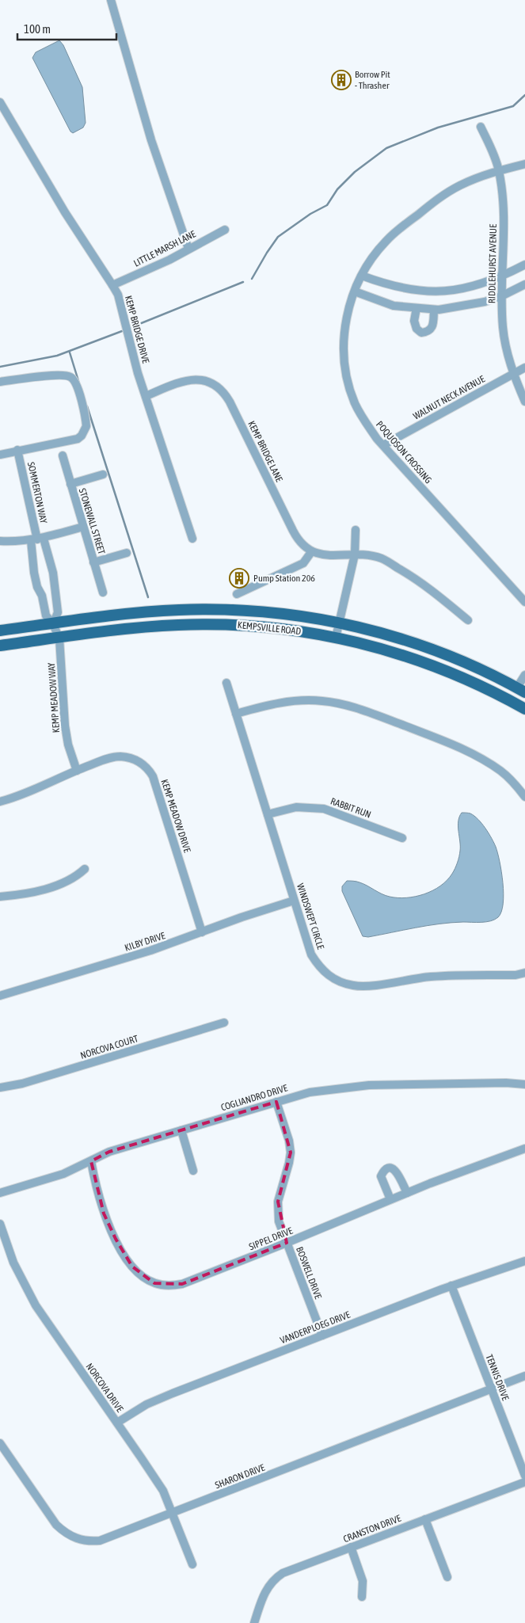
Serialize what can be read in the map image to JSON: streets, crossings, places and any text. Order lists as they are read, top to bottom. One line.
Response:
{"streets":{"main road":["KEMPSVILLE ROAD"],"street":["LITTLE MARSH LANE","RIDDLEHURST AVENUE","KEMP BRIDGE DRIVE","WALNUT NECK AVENUE","KEMP BRIDGE LANE","POQUOSON CROSSING","SOMMERTON WAY","STONEWALL STREET","KEMP MEADOW WAY","RABBIT RUN","KEMP MEADOW DRIVE","WINDSWEPT CIRCLE","KILBY DRIVE","NORCOVA COURT","COGLIANDRO DRIVE","SIPPEL DRIVE","BOSWELL DRIVE","VANDERPLOEG DRIVE","TENNIS DRIVE","NORCOVA DRIVE","SHARON DRIVE","CRANSTON DRIVE"]},"crossings":[["LITTLE MARSH LANE","KEMP BRIDGE DRIVE"],["RIDDLEHURST AVENUE","WALNUT NECK AVENUE"],["RIDDLEHURST AVENUE","POQUOSON CROSSING"],["KEMP BRIDGE DRIVE","KEMP BRIDGE LANE"],["WALNUT NECK AVENUE","POQUOSON CROSSING"],["SOMMERTON WAY","KEMPSVILLE ROAD"],["SOMMERTON WAY","KEMP MEADOW WAY"],["KEMPSVILLE ROAD","KEMP MEADOW WAY"],["KEMP MEADOW WAY","KEMP MEADOW DRIVE"],["RABBIT RUN","WINDSWEPT CIRCLE"],["KEMP MEADOW DRIVE","KILBY DRIVE"],["WINDSWEPT CIRCLE","KILBY DRIVE"],["COGLIANDRO DRIVE","SIPPEL DRIVE"],["COGLIANDRO DRIVE","BOSWELL DRIVE"],["SIPPEL DRIVE","BOSWELL DRIVE"],["BOSWELL DRIVE","VANDERPLOEG DRIVE"],["VANDERPLOEG DRIVE","TENNIS DRIVE"],["VANDERPLOEG DRIVE","NORCOVA DRIVE"],["TENNIS DRIVE","SHARON DRIVE"],["NORCOVA DRIVE","SHARON DRIVE"]],"places":{"building":["Borrow Pit - Thrasher","Pump Station 206"]},"scale_bar":"100 m"}
